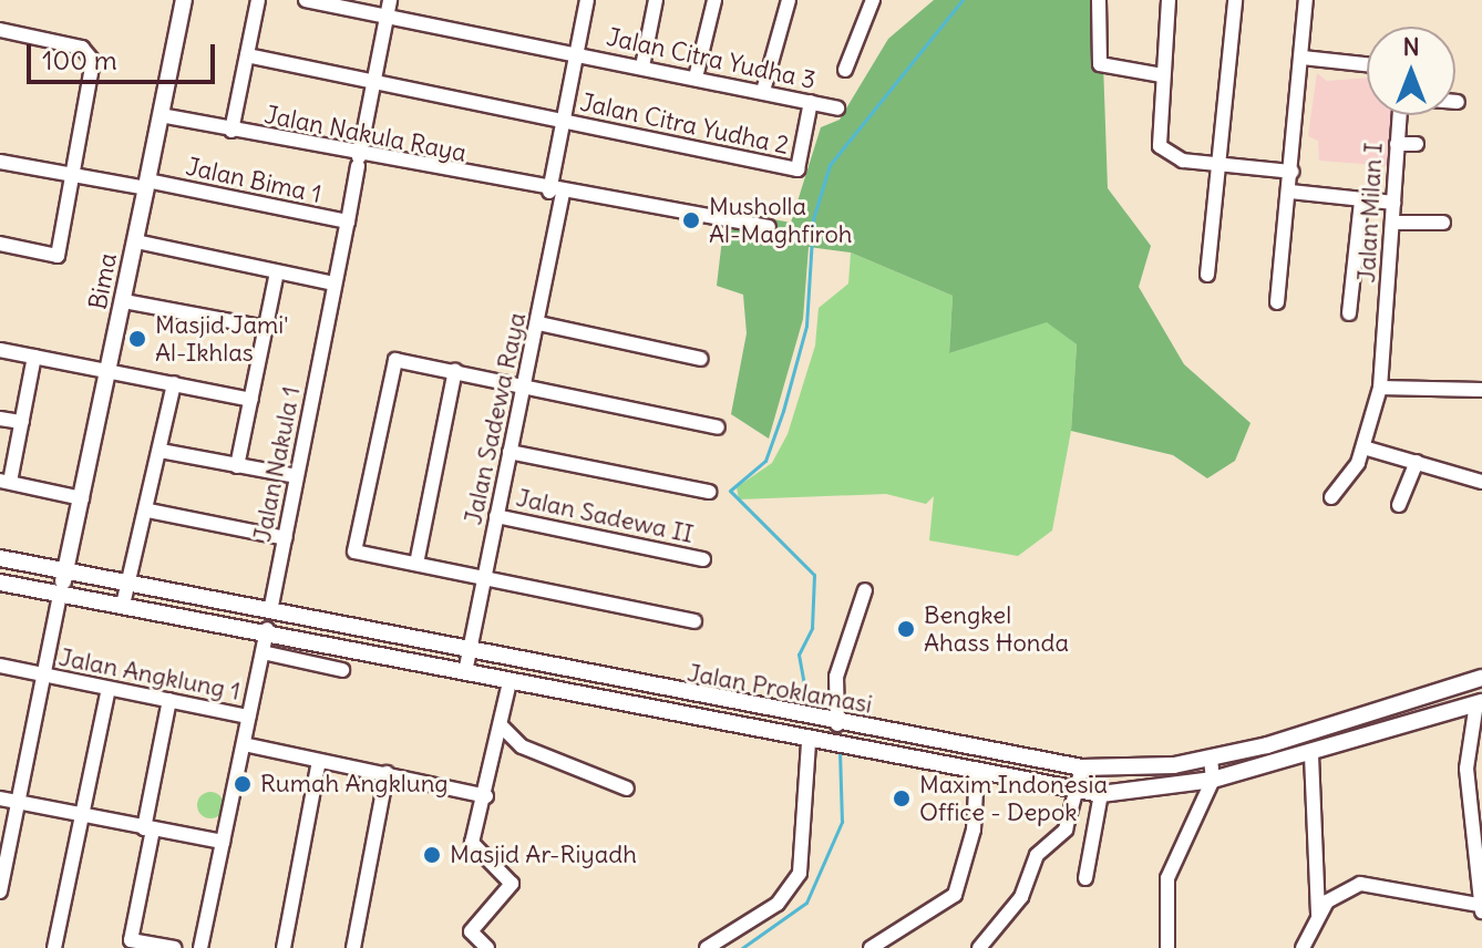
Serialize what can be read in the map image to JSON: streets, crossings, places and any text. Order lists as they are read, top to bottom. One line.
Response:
{"streets":{"street":["Jalan Citra Yudha 3","Jalan Citra Yudha 2","Jalan Nakula Raya","Jalan Bima 1","Jalan Milan I","Bima","Jalan Sadewa Raya","Jalan Nakula 1","Jalan Sadewa II","Jalan Angklung 1","Jalan Proklamasi"]},"crossings":[["Jalan Citra Yudha 3","Jalan Citra Yudha 2"],["Jalan Citra Yudha 3","Jalan Bima 1"],["Jalan Citra Yudha 3","Jalan Sadewa Raya"],["Jalan Citra Yudha 2","Jalan Bima 1"],["Jalan Citra Yudha 2","Jalan Sadewa Raya"],["Jalan Nakula Raya","Jalan Bima 1"],["Jalan Nakula Raya","Bima"],["Jalan Nakula Raya","Jalan Sadewa Raya"],["Jalan Bima 1","Bima"],["Jalan Bima 1","Jalan Nakula 1"],["Bima","Jalan Proklamasi"],["Jalan Sadewa Raya","Jalan Sadewa II"],["Jalan Sadewa Raya","Jalan Proklamasi"],["Jalan Nakula 1","Jalan Proklamasi"]],"places":["Musholla Al-Maghfiroh","Masjid Jami' Al-Ikhlas","Bengkel Ahass Honda","Rumah Angklung","Maxim Indonesia Office - Depok","Masjid Ar-Riyadh"],"scale_bar":"100 m","north":"top"}
